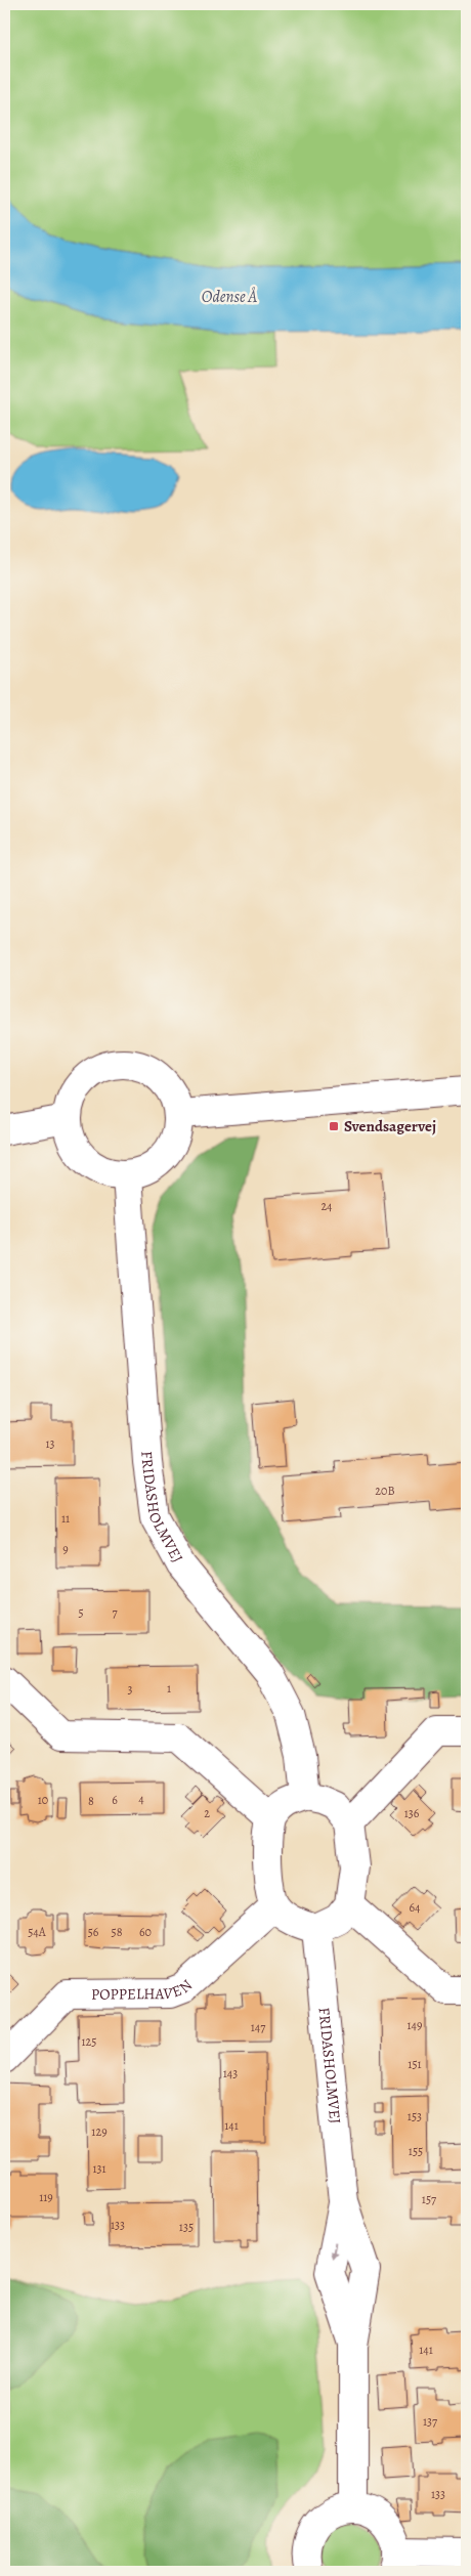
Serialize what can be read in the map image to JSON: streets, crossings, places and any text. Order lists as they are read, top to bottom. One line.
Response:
{"streets":{"street":["FRIDASHOLMVEJ","POPPELHAVEN"]},"crossings":[["FRIDASHOLMVEJ","POPPELHAVEN"]],"water":["Odense Å"],"places":{"transit":["Svendsagervej"]},"house_numbers":["24","13","20B","11","9","5","7","1","3","4","10","6","8","2","136","64","54A","56","58","60","149","147","125","151","143","153","141","129","155","131","119","157","133","135","141","137","133"]}
